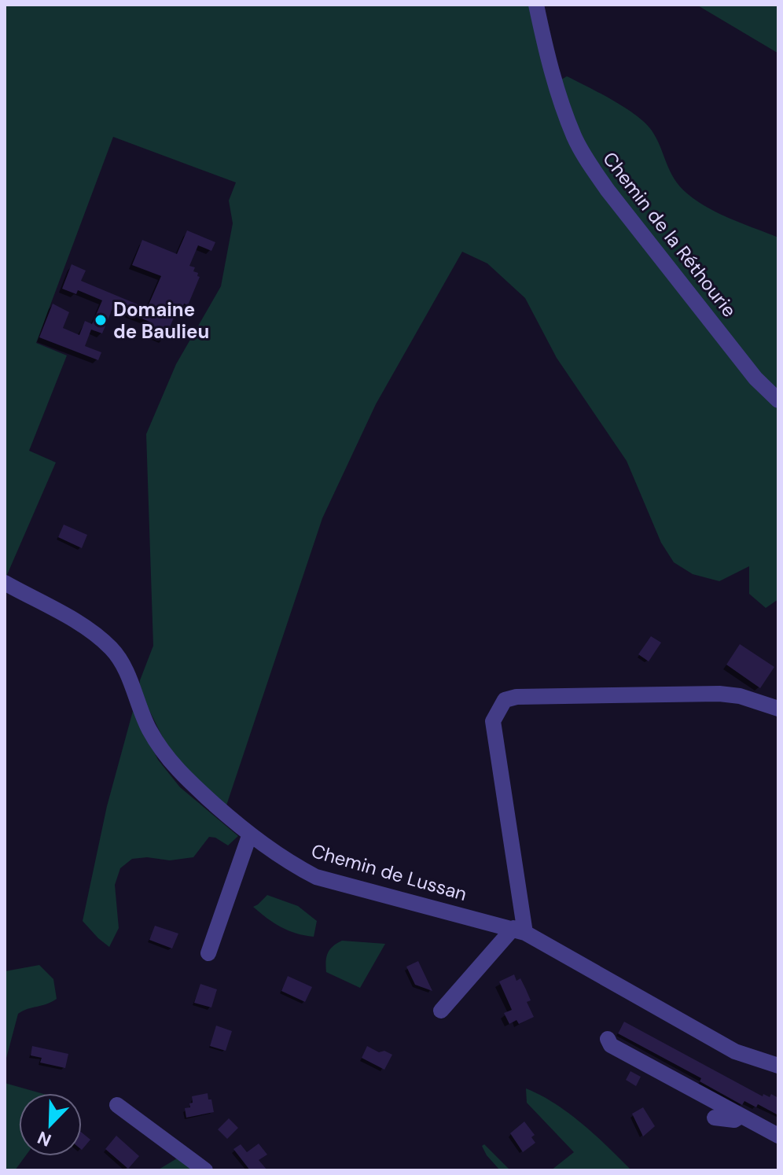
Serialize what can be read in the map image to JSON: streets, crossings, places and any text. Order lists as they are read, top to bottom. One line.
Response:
{"streets":{"street":["Chemin de la Réthourie","Chemin de Lussan"]},"places":["Domaine de Baulieu"],"north":"bottom left"}
